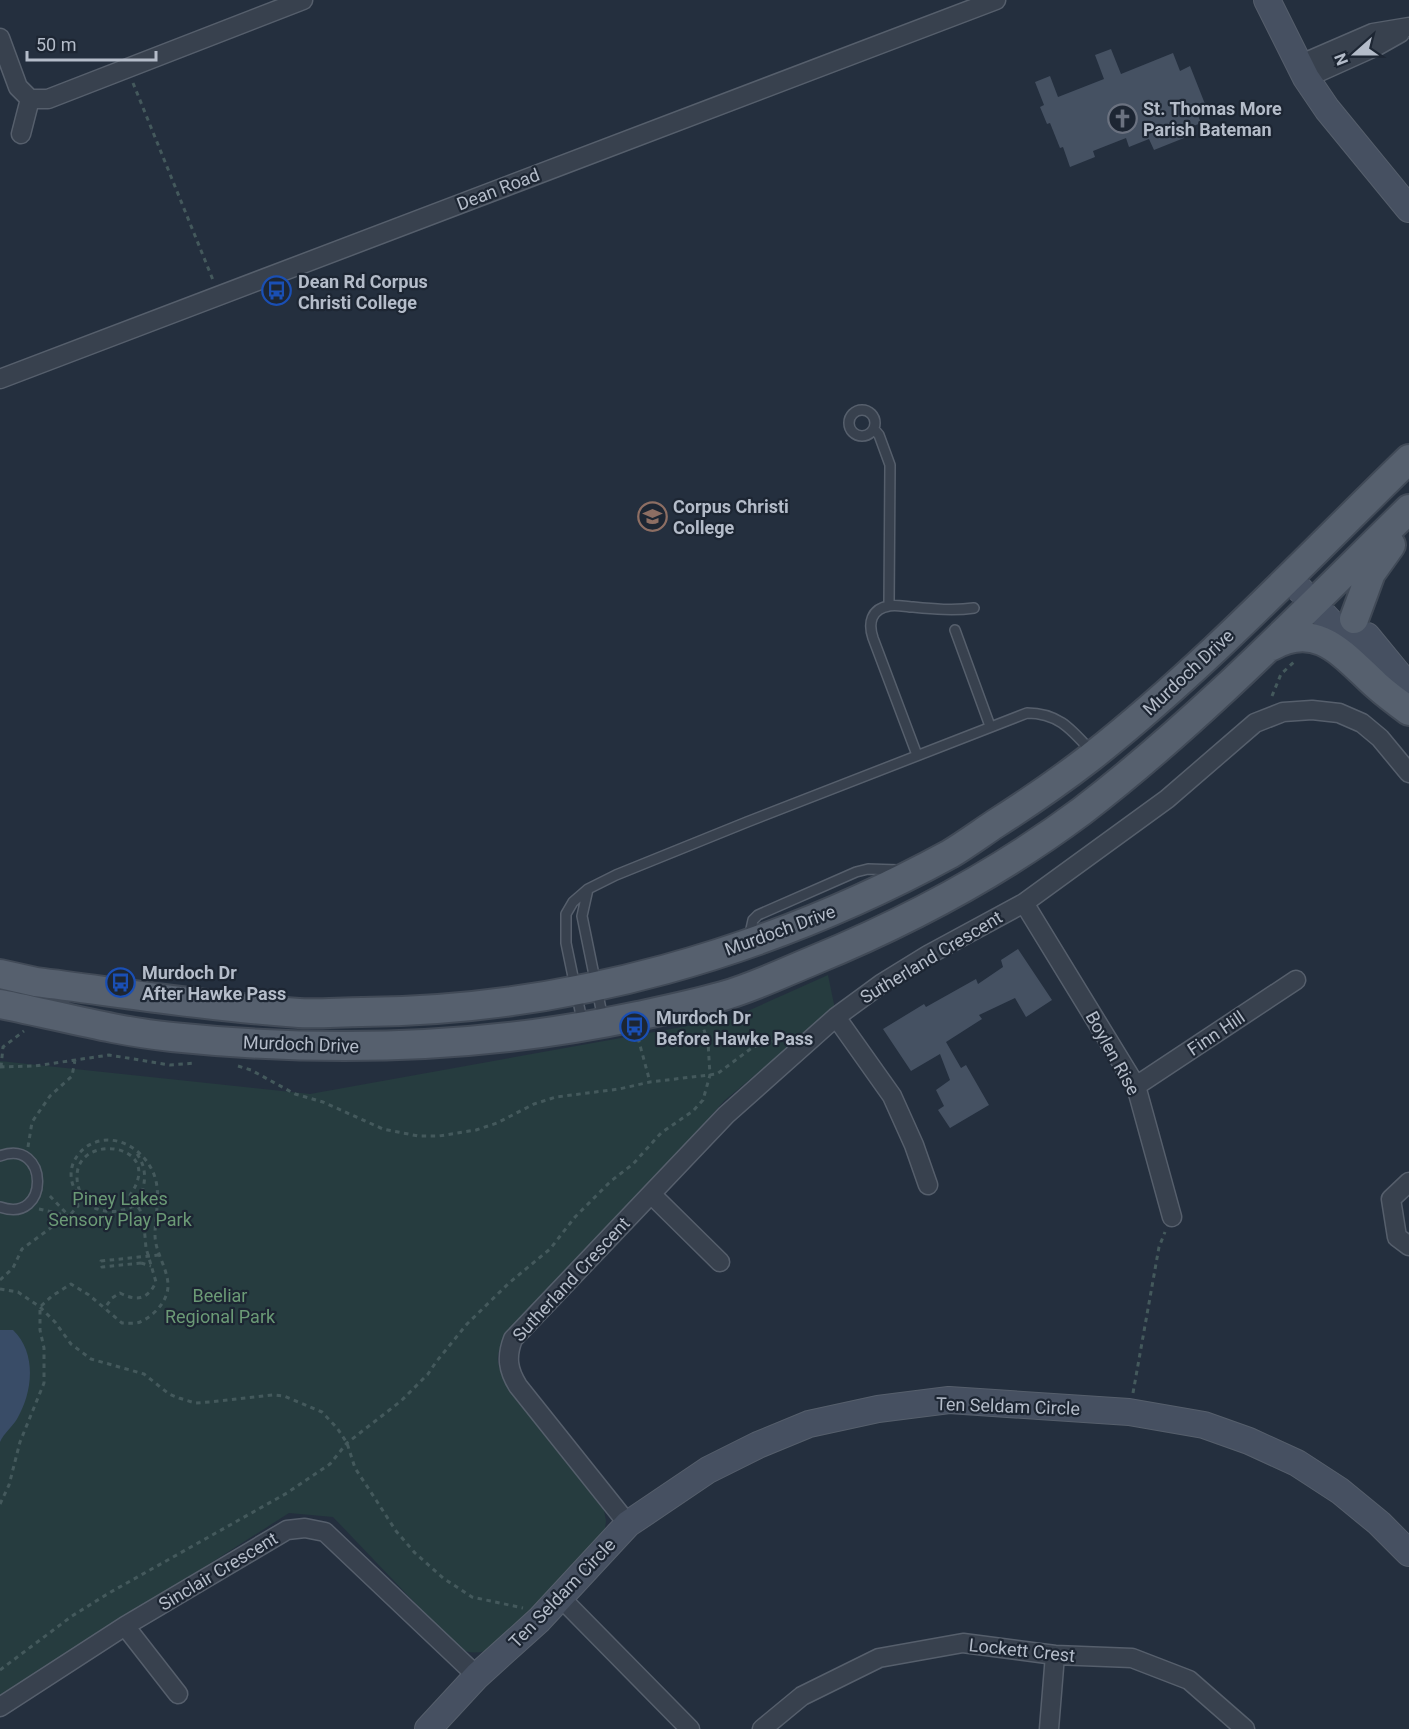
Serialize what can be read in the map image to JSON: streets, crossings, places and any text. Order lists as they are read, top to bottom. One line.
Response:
{"streets":{"main road":["Murdoch Drive"],"street":["Dean Road","Sutherland Crescent","Finn Hill","Boylen Rise","Ten Seldam Circle","Sinclair Crescent","Lockett Crest"]},"crossings":[["Sutherland Crescent","Boylen Rise"],["Sutherland Crescent","Ten Seldam Circle"],["Finn Hill","Boylen Rise"],["Ten Seldam Circle","Sinclair Crescent"]],"parks":["Piney Lakes Sensory Play Park","Beeliar Regional Park"],"places":{"church":["St. Thomas More Parish Bateman"],"bus stop":["Dean Rd Corpus Christi College","Murdoch Dr After Hawke Pass","Murdoch Dr Before Hawke Pass"],"school or university":["Corpus Christi College"]},"scale_bar":"50 m","north":"left"}
